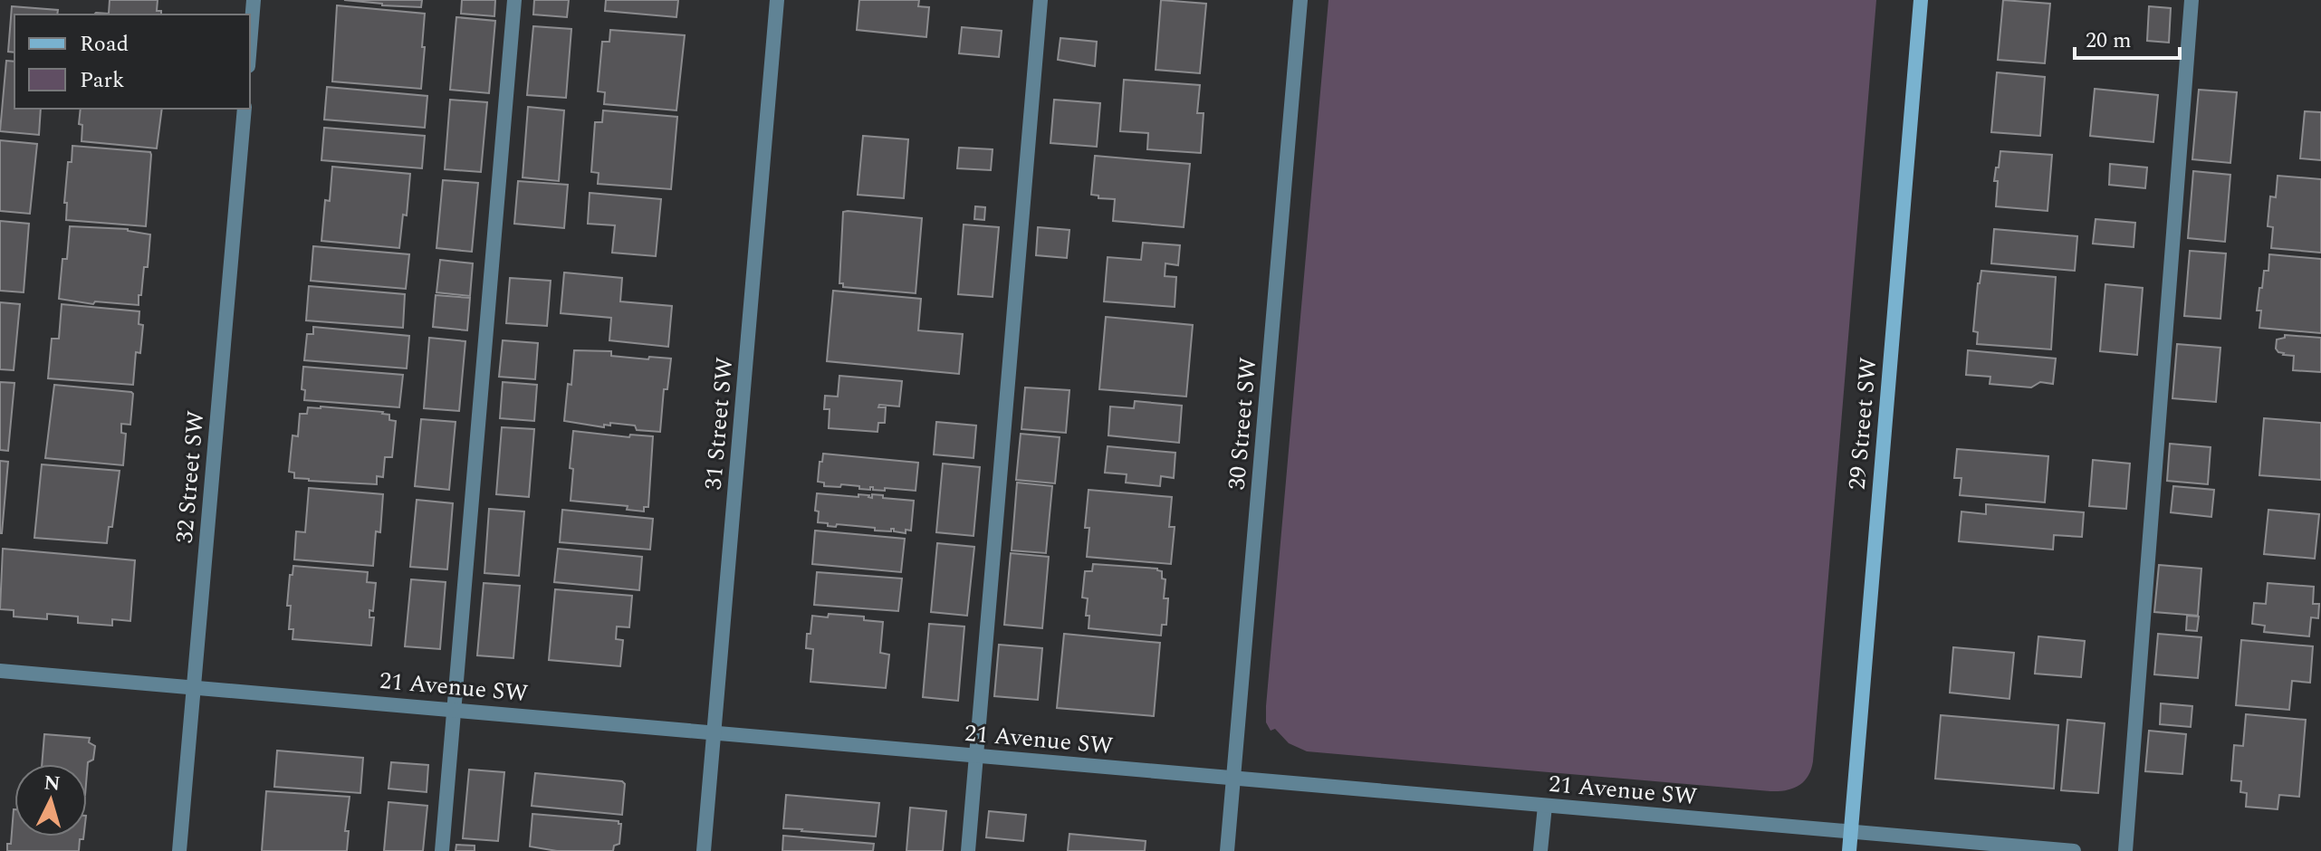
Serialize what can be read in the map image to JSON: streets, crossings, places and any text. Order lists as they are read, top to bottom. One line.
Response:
{"streets":{"street":["31 Street SW","30 Street SW","29 Street SW","32 Street SW","21 Avenue SW"]},"crossings":[["31 Street SW","21 Avenue SW"],["30 Street SW","21 Avenue SW"],["29 Street SW","21 Avenue SW"],["32 Street SW","21 Avenue SW"]],"legend":["Road","Park"],"scale_bar":"20 m","north":"top"}
